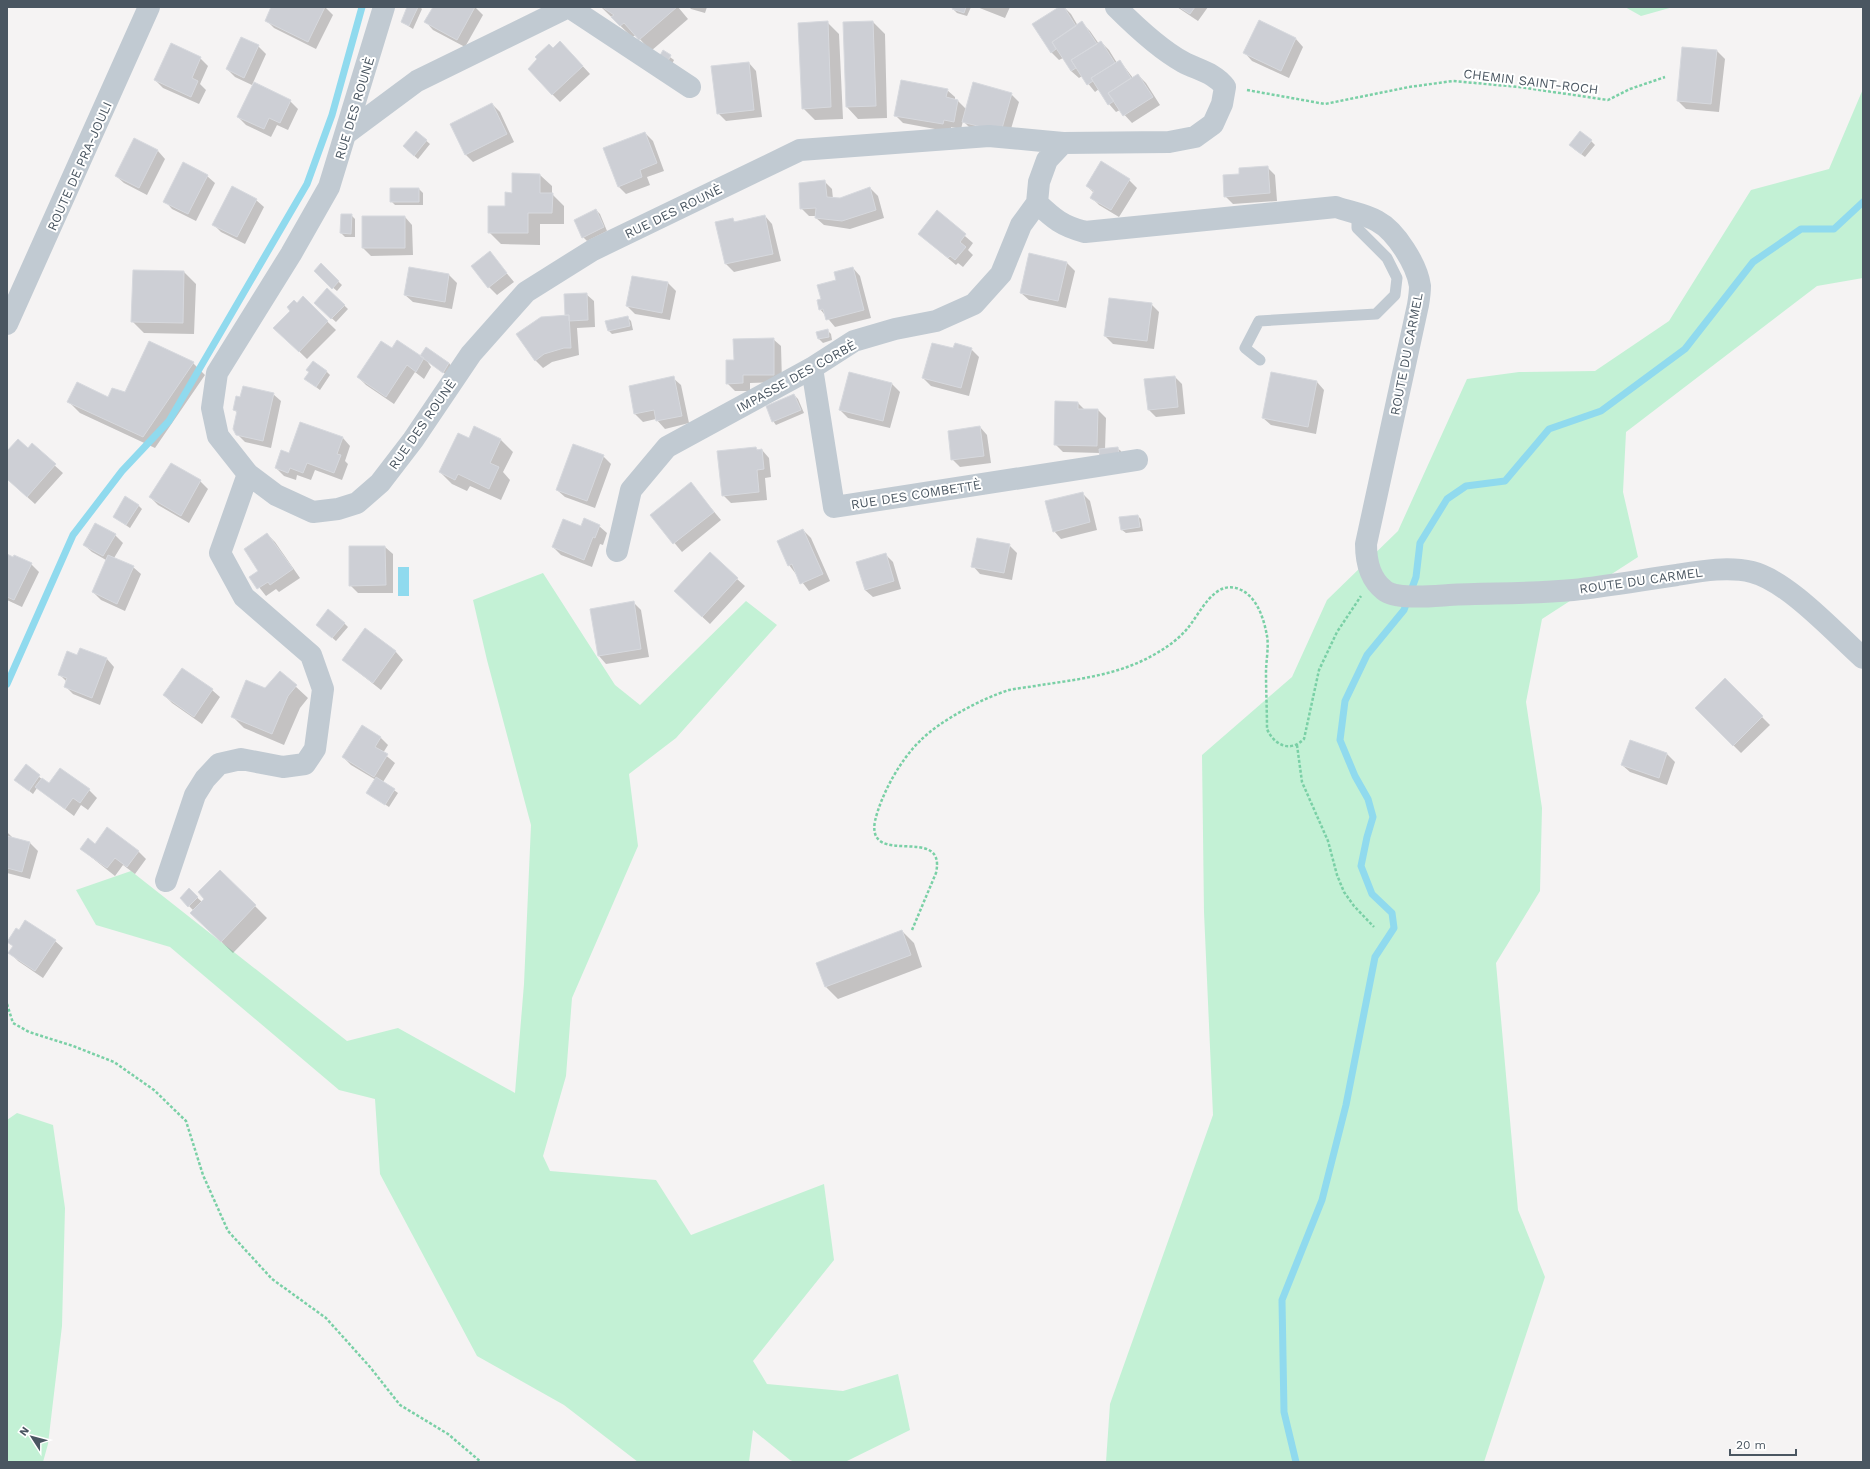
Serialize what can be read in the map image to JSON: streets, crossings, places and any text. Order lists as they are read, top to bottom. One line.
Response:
{"streets":{"street":["RUE DES ROUNÈ","ROUTE DE PRA-JOULI","ROUTE DU CARMEL","IMPASSE DES CORBÈ","RUE DES COMBETTÈ"],"path":["CHEMIN SAINT-ROCH"]},"crossings":[["ROUTE DU CARMEL","IMPASSE DES CORBÈ"],["IMPASSE DES CORBÈ","RUE DES COMBETTÈ"]],"scale_bar":"20 m","north":"top left"}
